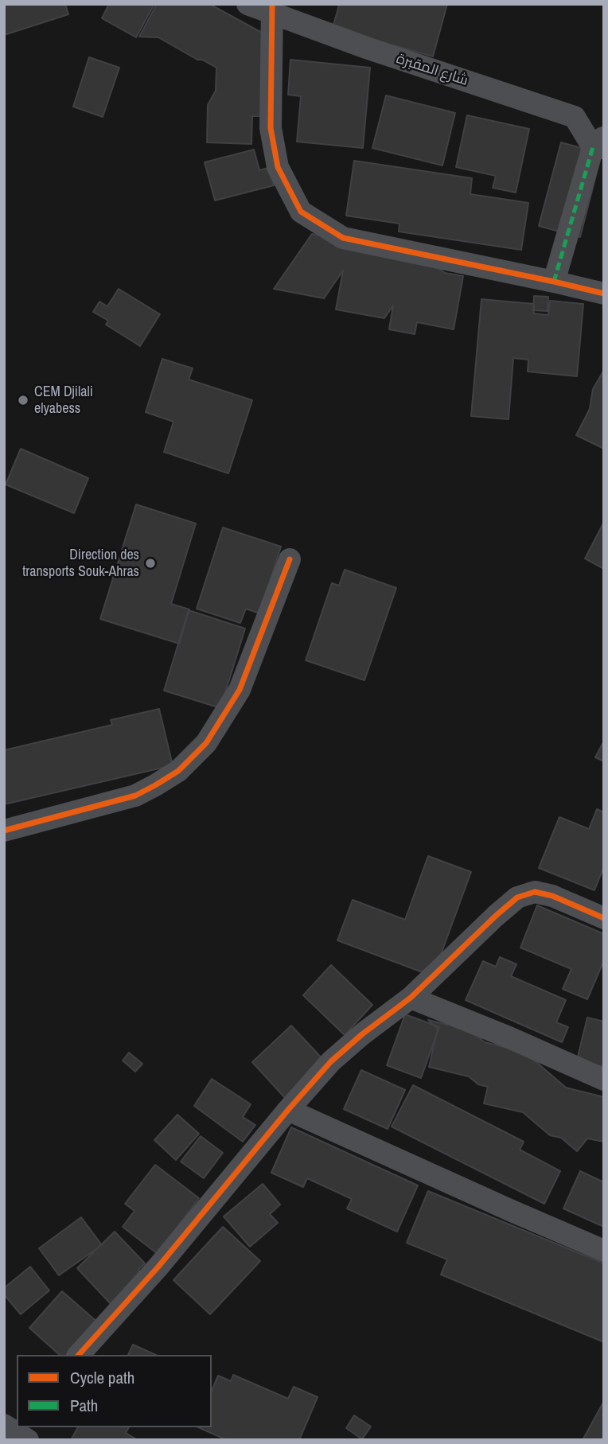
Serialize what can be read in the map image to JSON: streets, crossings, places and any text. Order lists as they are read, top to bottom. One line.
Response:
{"streets":{"street":["شارع المقبرة"]},"places":["CEM Djilali elyabess","Direction des transports Souk-Ahras"],"legend":["Cycle path","Path"]}
